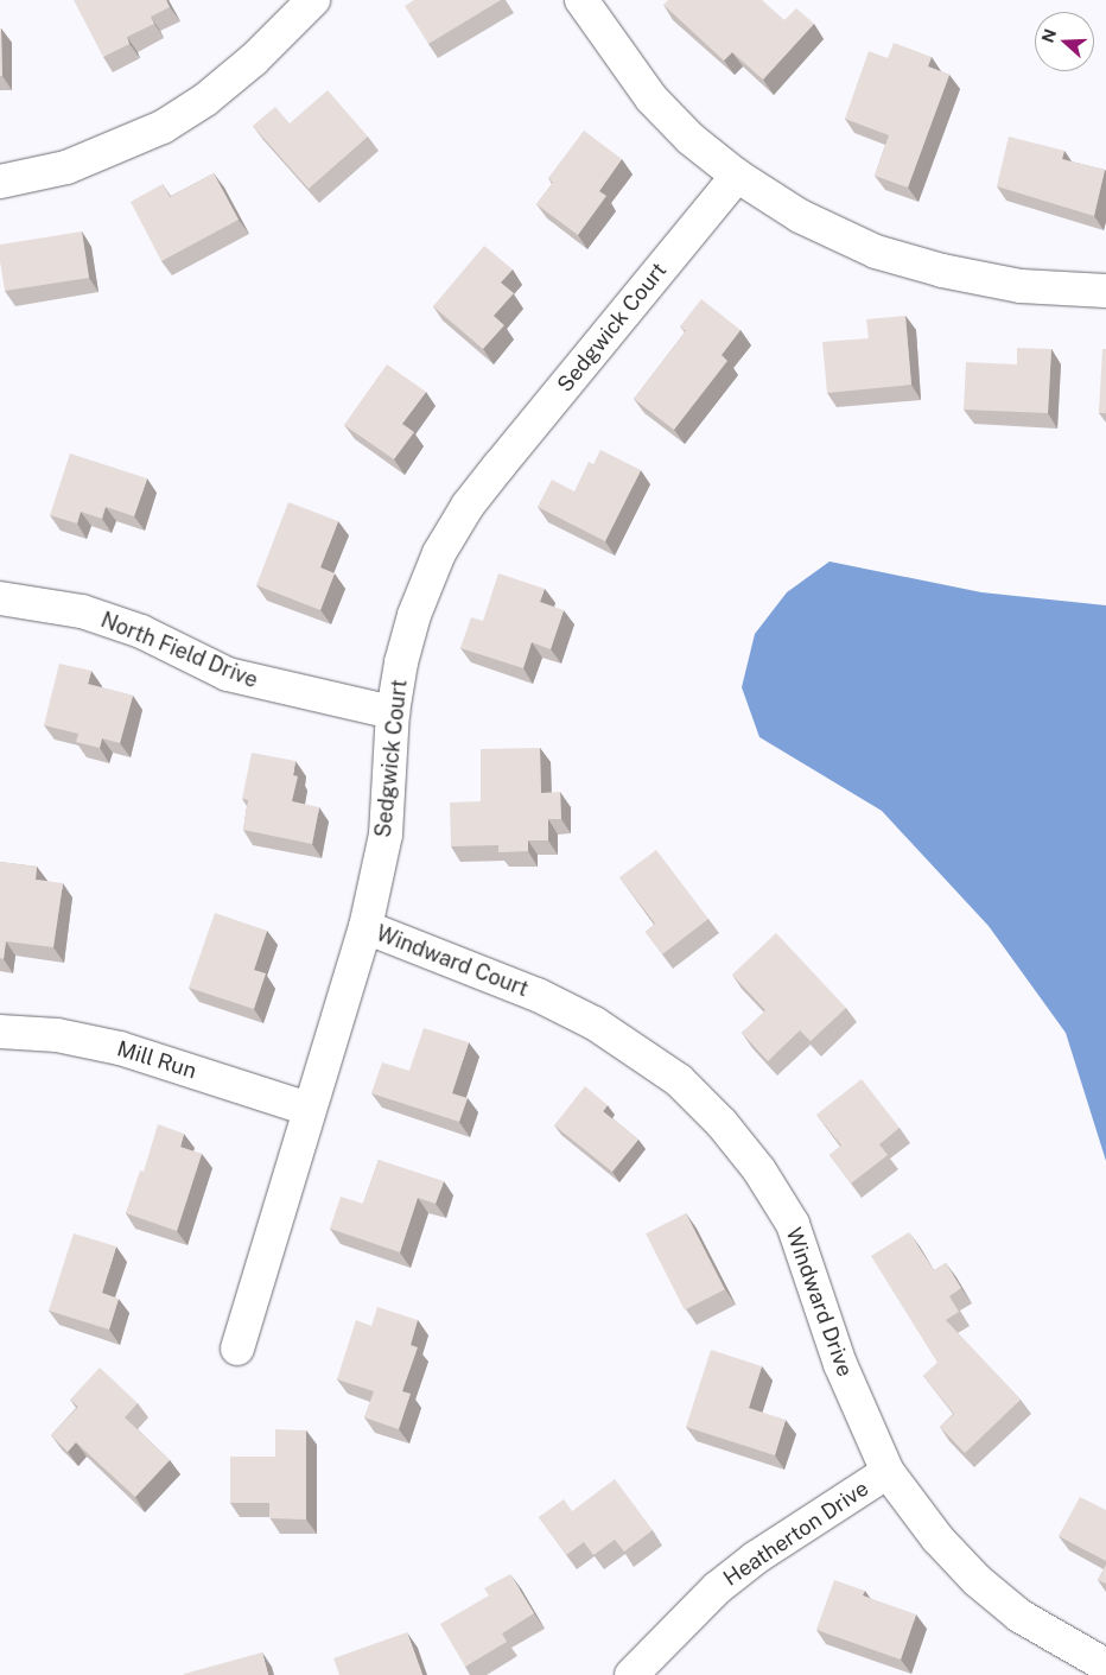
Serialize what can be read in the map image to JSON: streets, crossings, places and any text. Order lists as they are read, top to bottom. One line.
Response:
{"streets":{"street":["Sedgwick Court","North Field Drive","Windward Court","Mill Run","Windward Drive","Heatherton Drive"]},"crossings":[["Sedgwick Court","North Field Drive"],["Sedgwick Court","Windward Court"],["Sedgwick Court","Mill Run"],["Windward Court","Windward Drive"],["Windward Drive","Heatherton Drive"]],"north":"left"}
